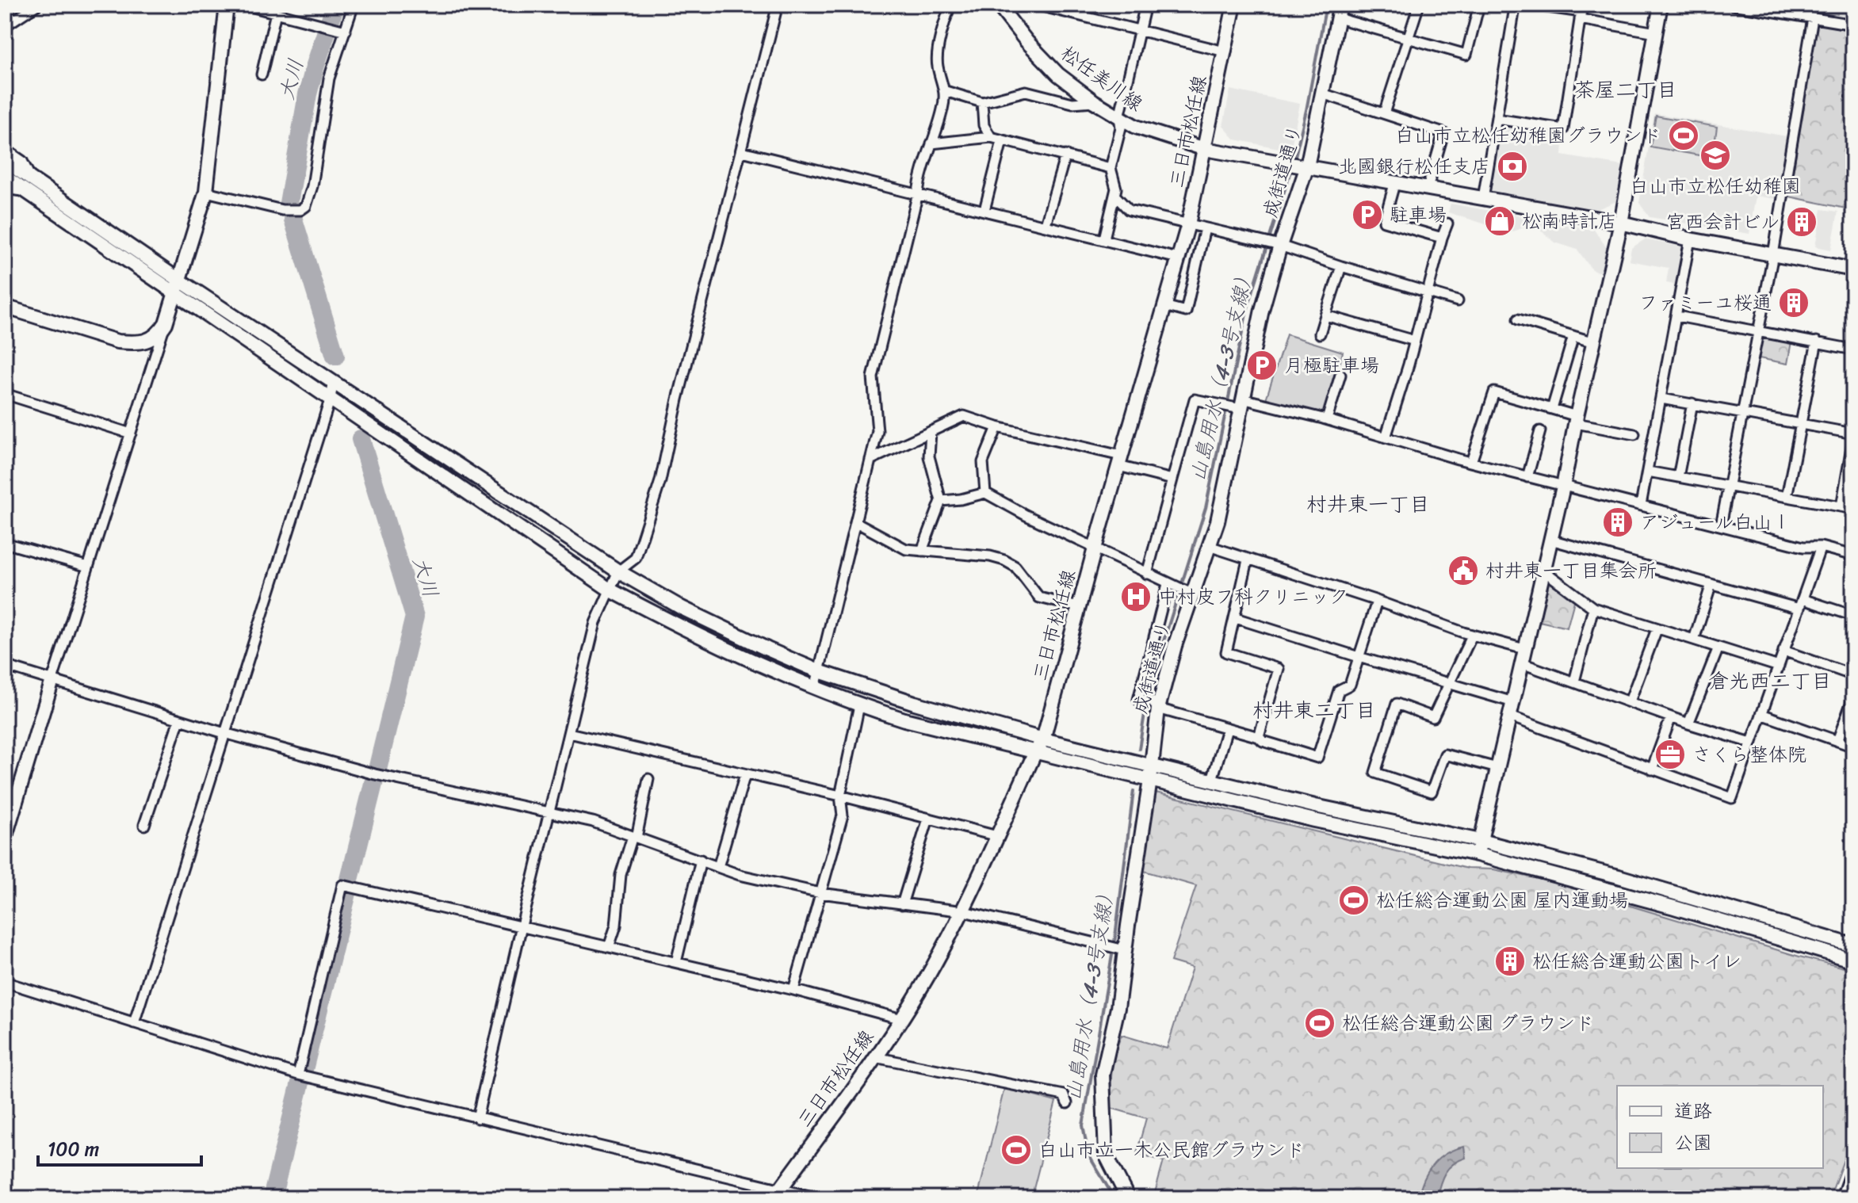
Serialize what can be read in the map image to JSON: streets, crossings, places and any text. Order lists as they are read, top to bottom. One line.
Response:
{"streets":{"street":["松任美川線","三日市松任線","成街道通り"]},"crossings":[["松任美川線","三日市松任線"],["松任美川線","成街道通り"]],"districts":["茶屋二丁目","村井東一丁目","倉光西二丁目","村井東二丁目"],"water":["大川","山島用水（4-3号支線）"],"places":{"sports":["白山市立松任幼稚園グラウンド","松任総合運動公園 屋内運動場","松任総合運動公園 グラウンド","白山市立一木公民館グラウンド"],"school or university":["白山市立松任幼稚園"],"bank":["北國銀行松任支店"],"parking":["駐車場","月極駐車場"],"shop":["松南時計店"],"building":["宮西会計ビル","ファミーユ桜通","アジュール白山Ⅰ","松任総合運動公園トイレ"],"public building":["村井東一丁目集会所"],"hospital":["中村皮フ科クリニック"],"office":["さくら整体院"]},"legend":["道路","公園"],"scale_bar":"100 m"}
